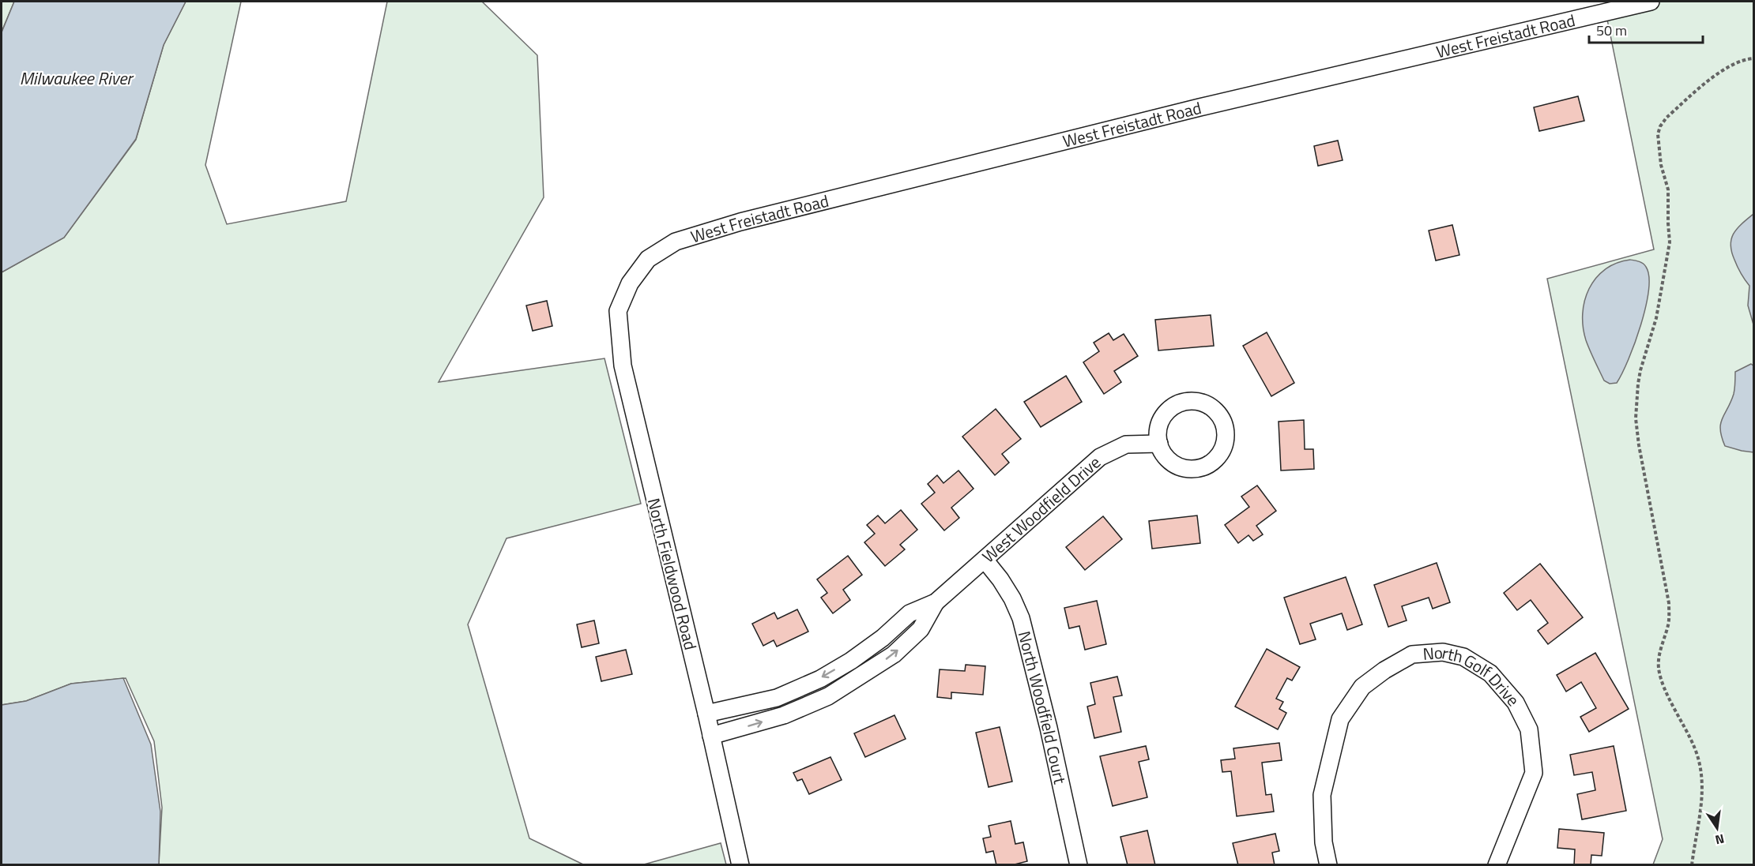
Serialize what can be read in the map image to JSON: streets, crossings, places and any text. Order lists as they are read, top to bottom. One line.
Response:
{"streets":{"street":["West Freistadt Road","West Woodfield Drive","North Fieldwood Road","North Golf Drive","North Woodfield Court"]},"crossings":[["West Freistadt Road","North Fieldwood Road"],["West Woodfield Drive","North Fieldwood Road"],["West Woodfield Drive","North Woodfield Court"]],"water":["Milwaukee River"],"scale_bar":"50 m","north":"bottom"}
